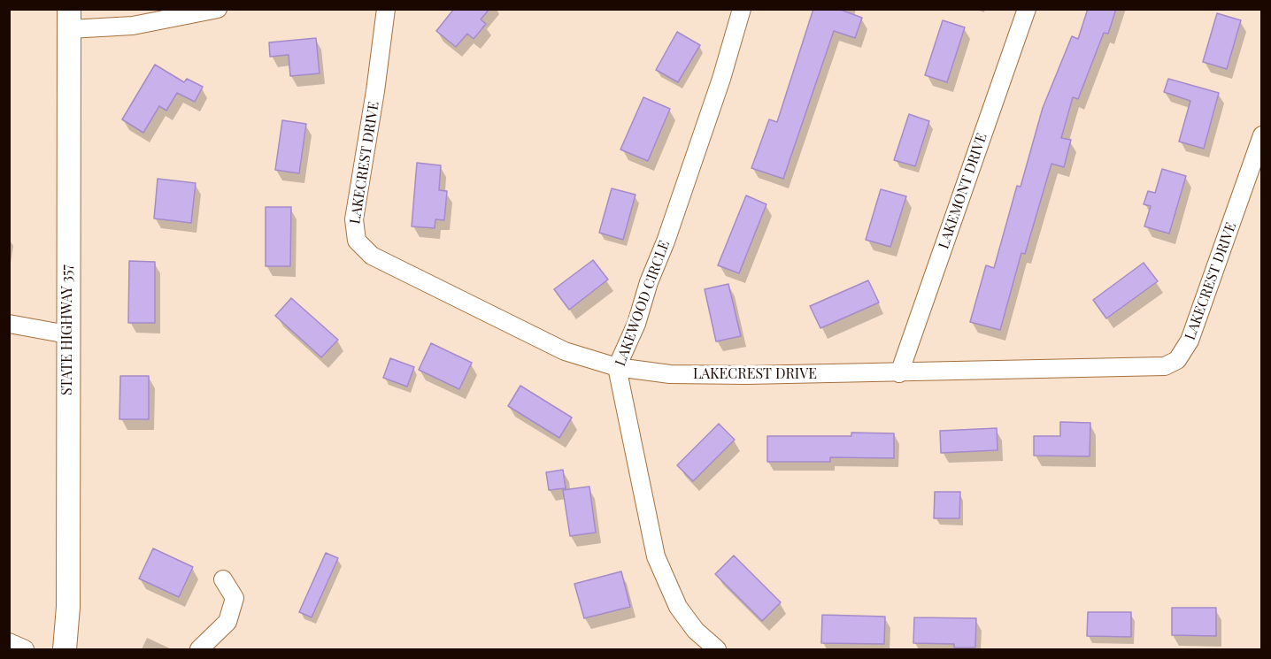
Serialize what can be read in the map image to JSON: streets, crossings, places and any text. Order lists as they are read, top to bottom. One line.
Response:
{"streets":{"main road":["STATE HIGHWAY 357"],"street":["LAKECREST DRIVE","LAKEMONT DRIVE","LAKEWOOD CIRCLE"]},"crossings":[["LAKECREST DRIVE","LAKEMONT DRIVE"],["LAKECREST DRIVE","LAKEWOOD CIRCLE"]]}
